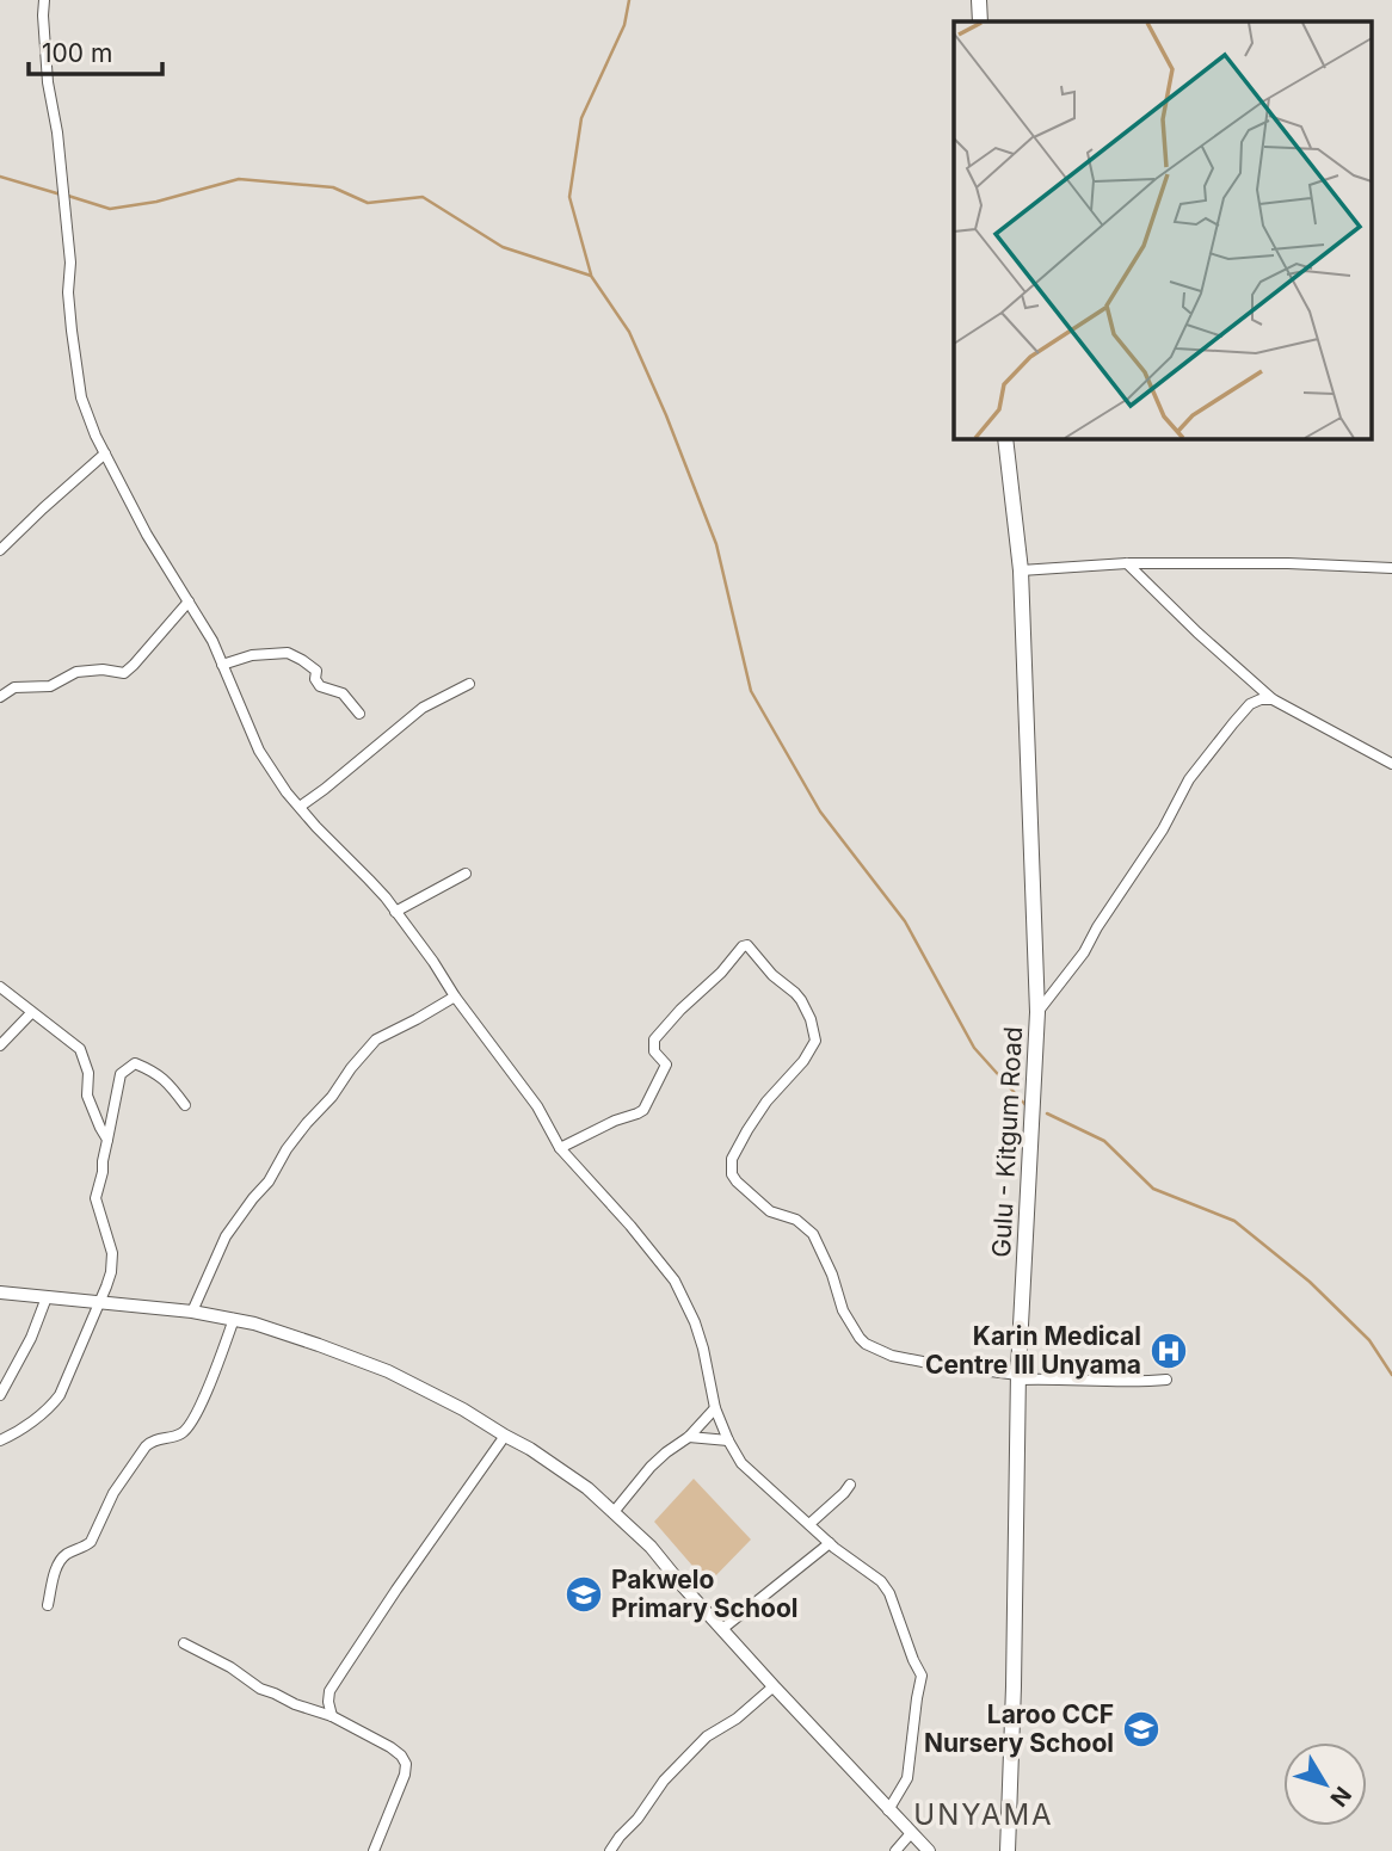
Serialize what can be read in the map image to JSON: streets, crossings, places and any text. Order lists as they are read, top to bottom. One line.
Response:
{"streets":{"main road":["Gulu - Kitgum Road"]},"districts":["UNYAMA"],"places":{"hospital":["Karin Medical Centre III Unyama"],"school or university":["Pakwelo Primary School","Laroo CCF Nursery School"]},"scale_bar":"100 m","north":"bottom right"}
